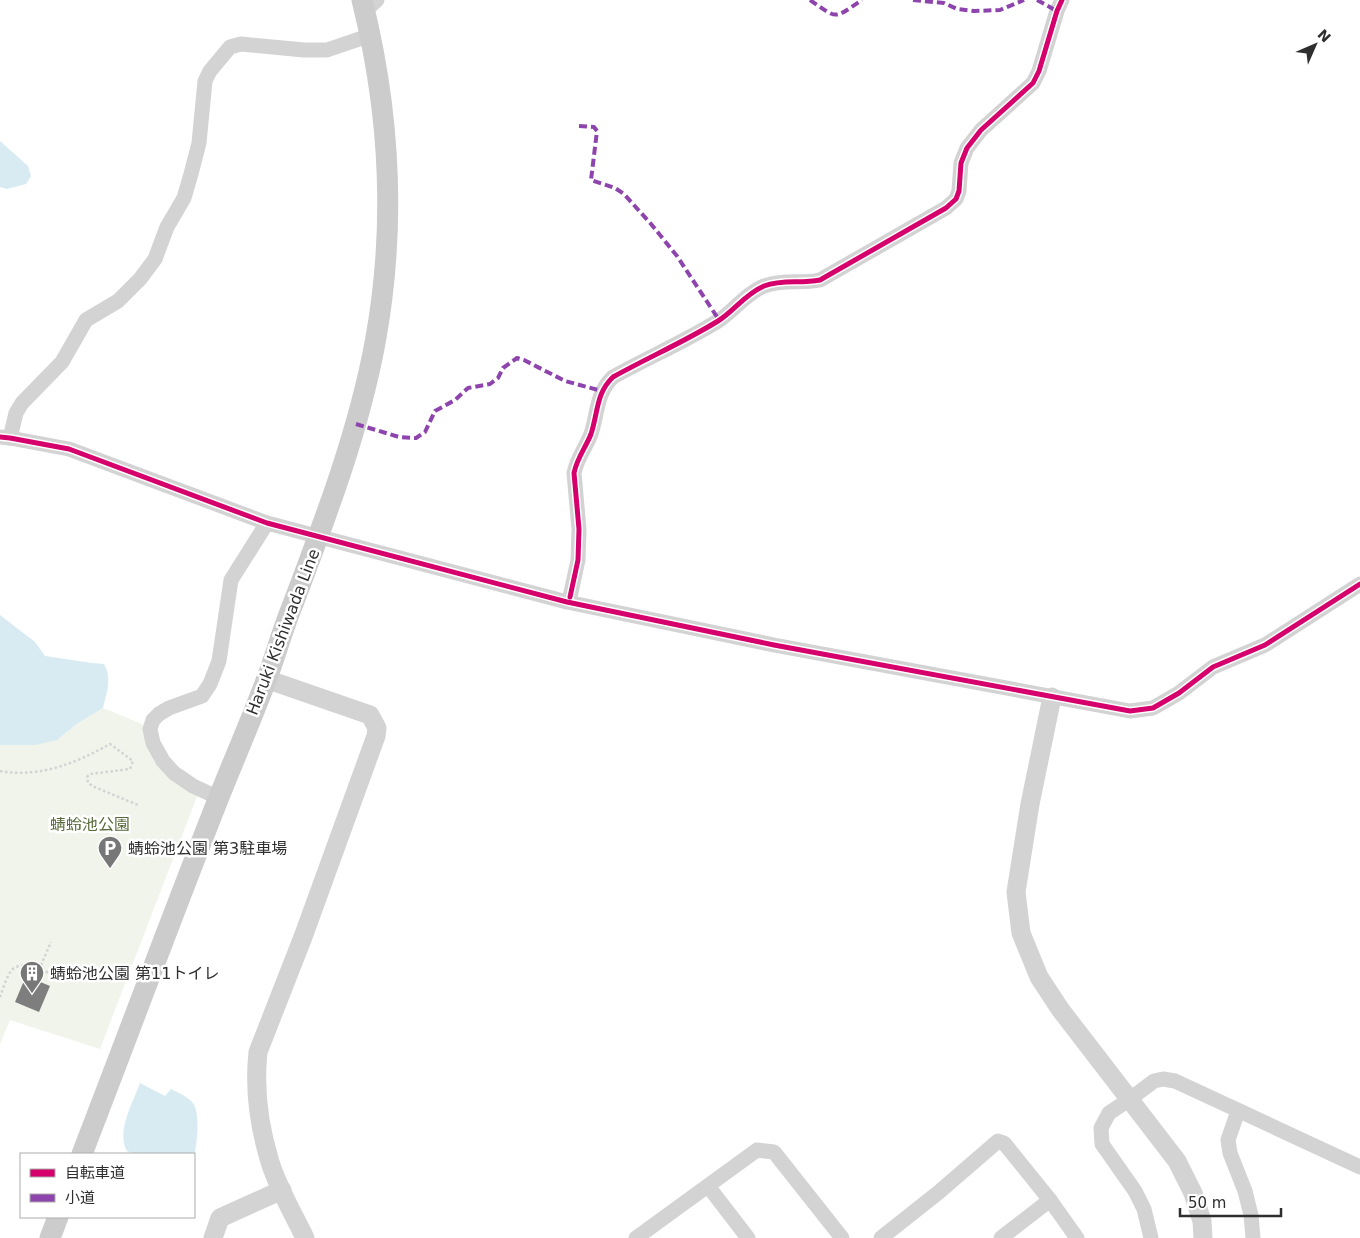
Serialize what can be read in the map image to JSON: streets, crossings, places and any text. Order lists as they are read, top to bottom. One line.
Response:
{"streets":{"main road":["Haruki Kishiwada Line"]},"parks":["蜻蛉池公園"],"places":{"parking":["蜻蛉池公園 第3駐車場"],"building":["蜻蛉池公園 第11トイレ"]},"legend":["自転車道","小道"],"scale_bar":"50 m","north":"top right"}
